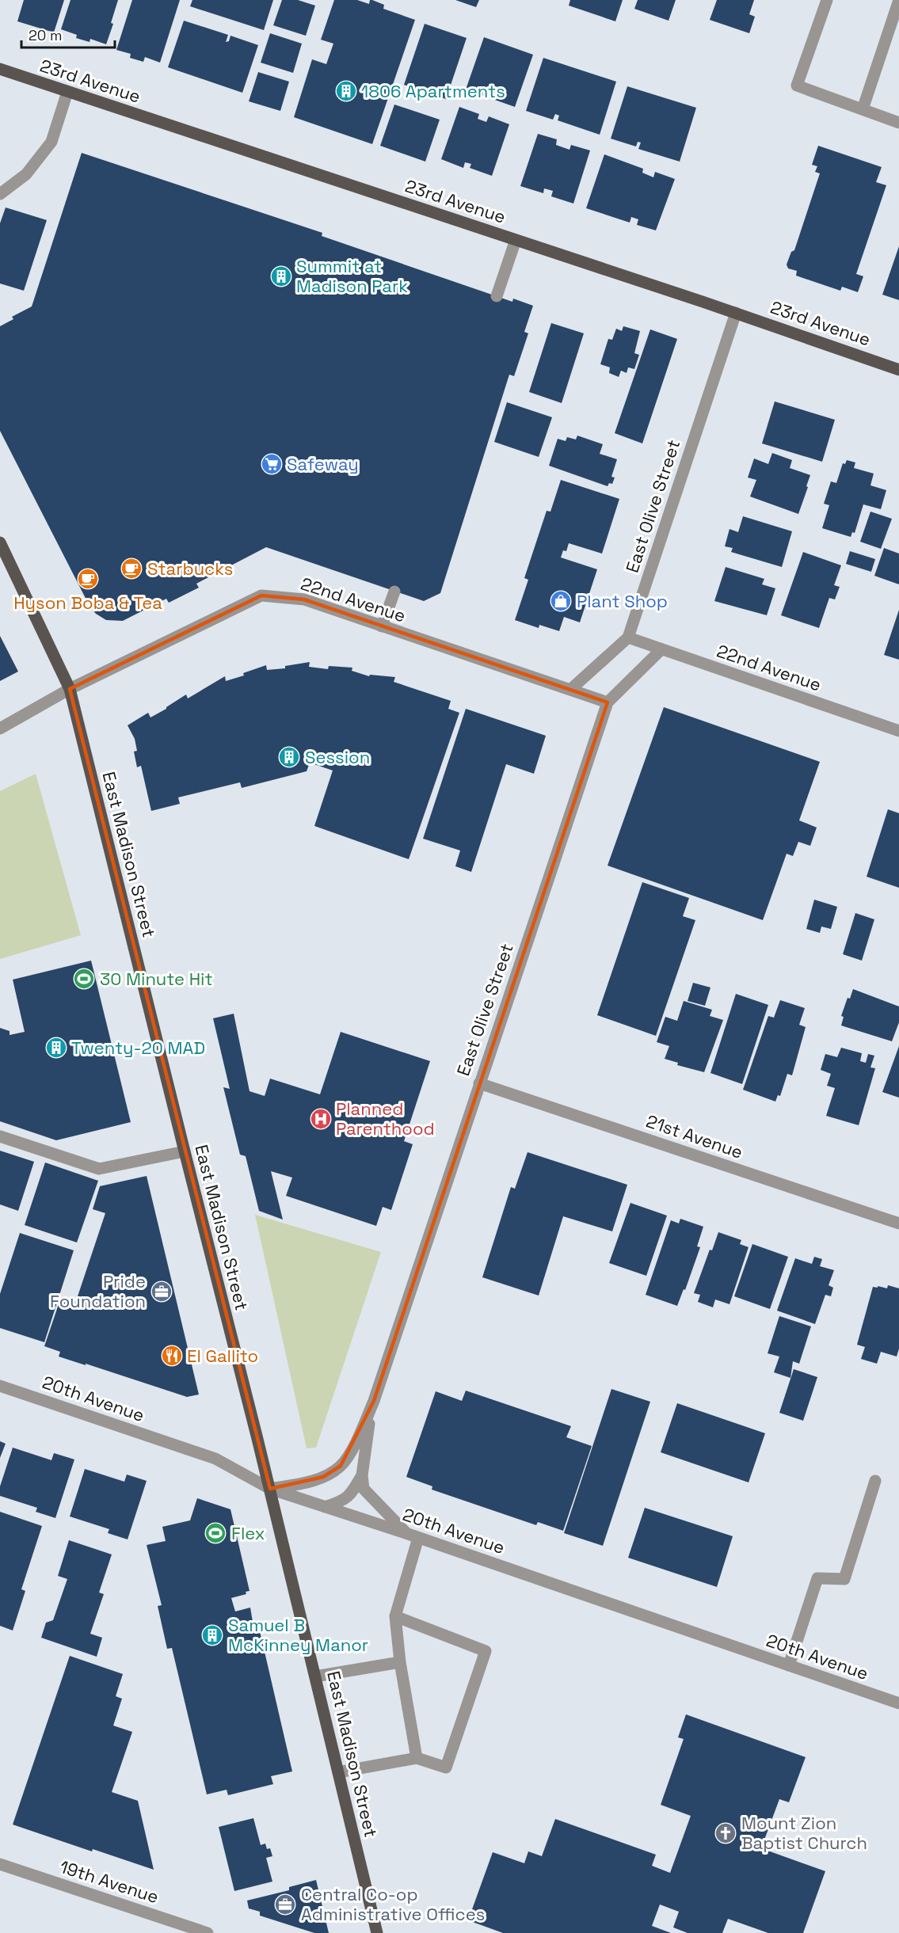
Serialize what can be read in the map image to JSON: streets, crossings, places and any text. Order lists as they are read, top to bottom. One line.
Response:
{"streets":{"main road":["23rd Avenue","East Madison Street"],"street":["East Olive Street","22nd Avenue","21st Avenue","20th Avenue","19th Avenue"]},"crossings":[["23rd Avenue","East Olive Street"],["East Olive Street","22nd Avenue"],["East Olive Street","East Madison Street"],["East Olive Street","21st Avenue"],["East Olive Street","20th Avenue"],["22nd Avenue","East Madison Street"],["East Madison Street","20th Avenue"]],"places":{"building":["1806 Apartments","Summit at Madison Park","Session","Twenty-20 MAD","Samuel B McKinney Manor"],"supermarket":["Safeway"],"cafe":["Starbucks","Hyson Boba & Tea"],"shop":["Plant Shop"],"sports":["30 Minute Hit","Flex"],"hospital":["Planned Parenthood"],"office":["Pride Foundation","Central Co-op Administrative Offices"],"restaurant":["El Gallito"],"church":["Mount Zion Baptist Church"]},"scale_bar":"20 m"}
